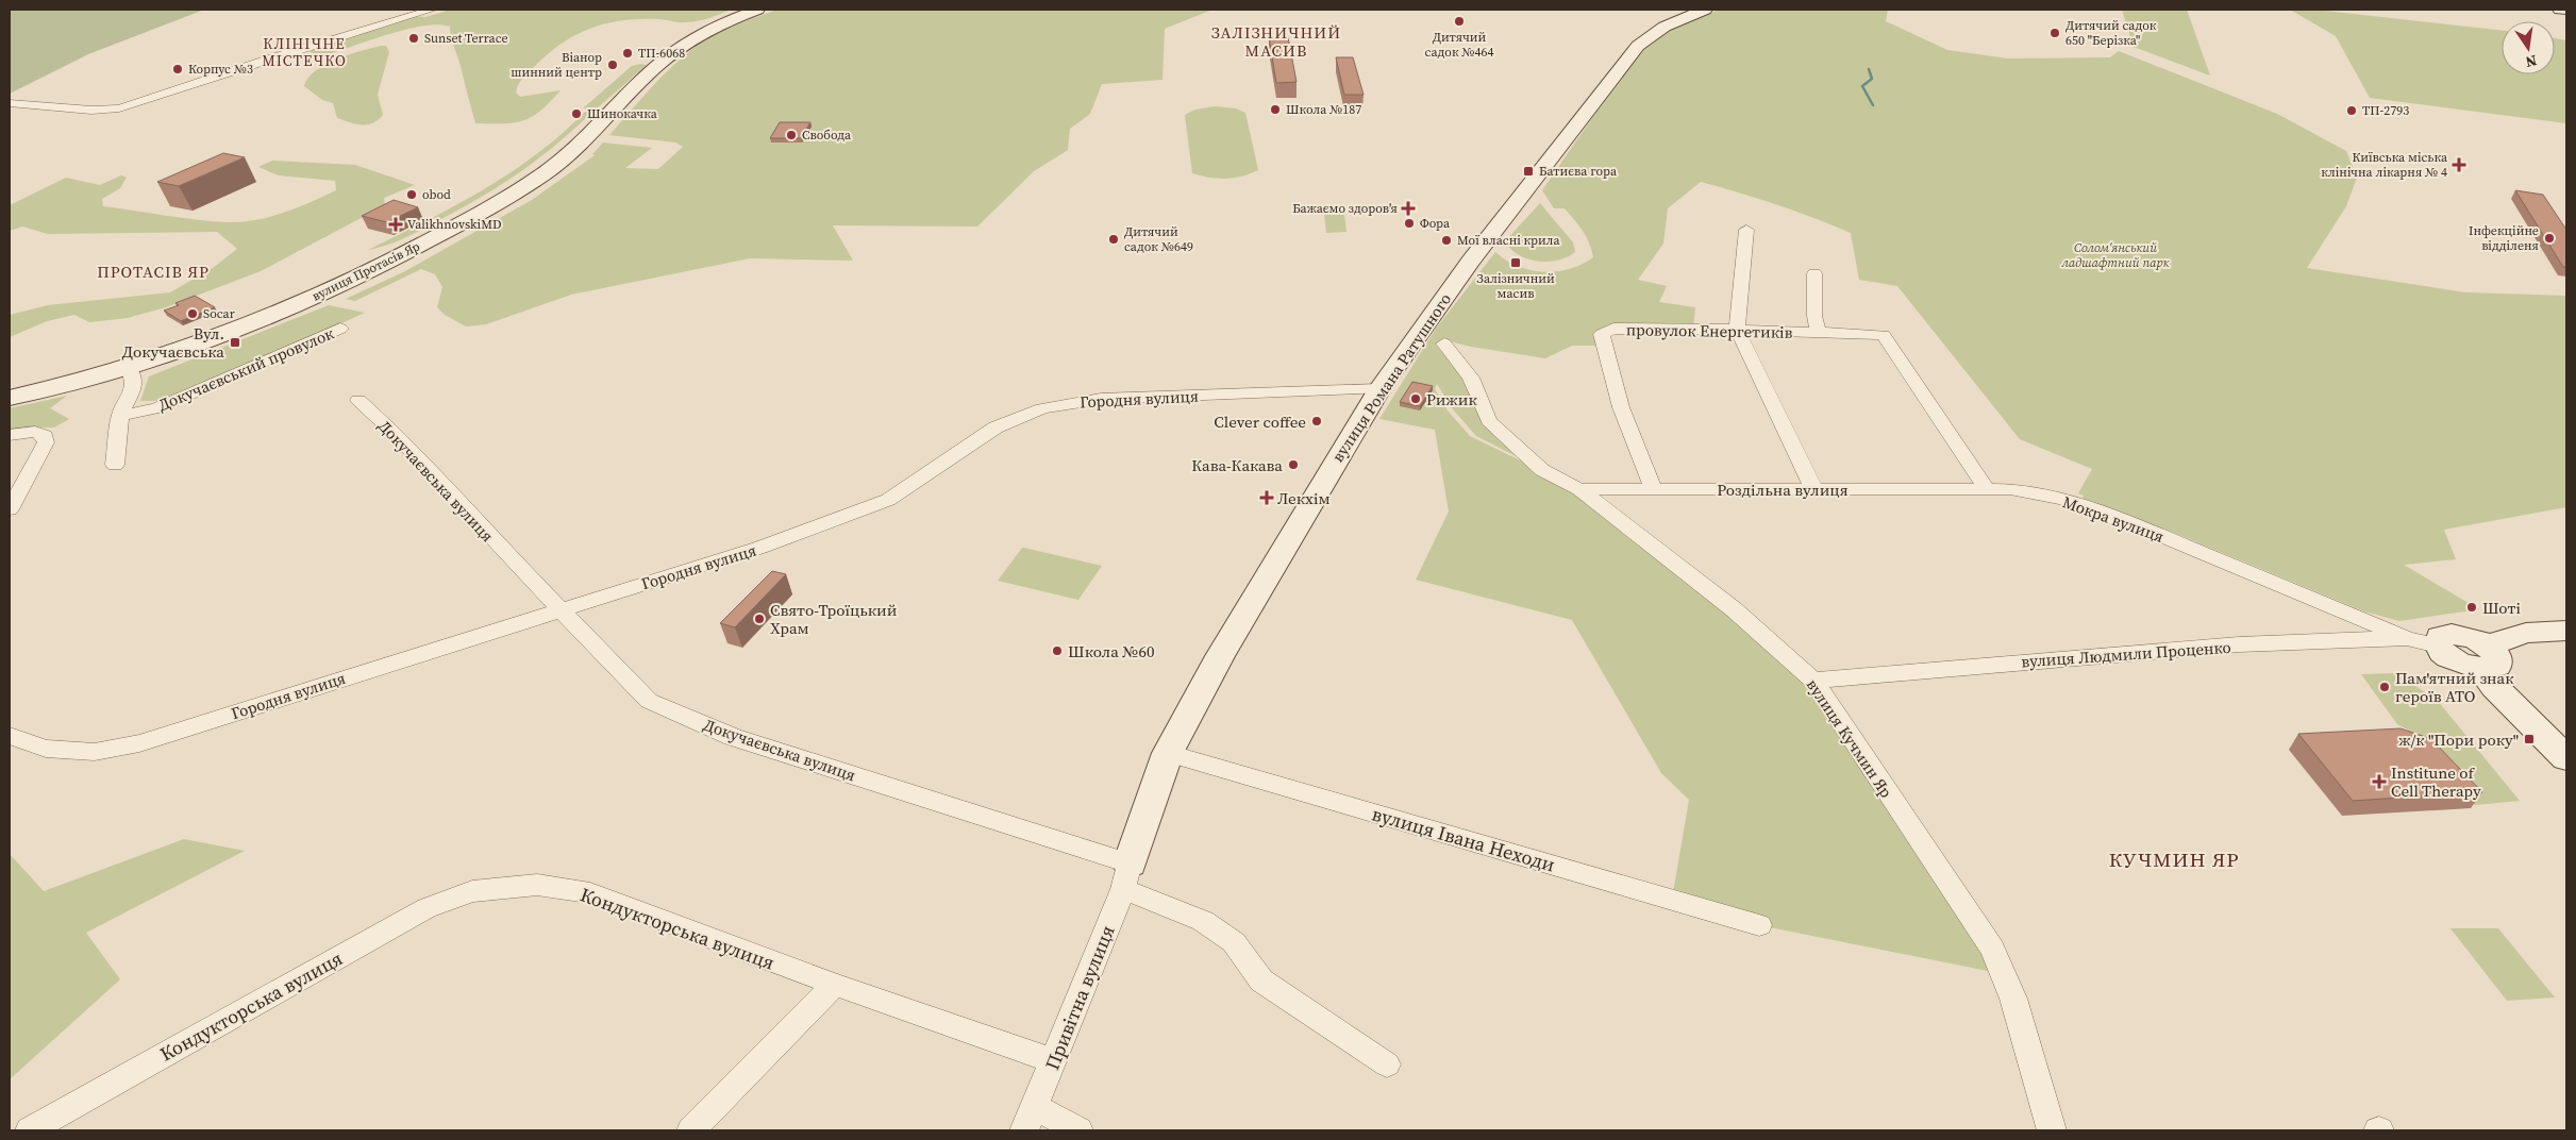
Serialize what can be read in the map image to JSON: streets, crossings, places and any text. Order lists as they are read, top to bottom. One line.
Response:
{"streets":{"street":["вулиця Протасів Яр","провулок Енергетиків","Докучаєвський провулок","вулиця Романа Ратушного","Городня вулиця","Докучаєвська вулиця","Роздільна вулиця","Мокра вулиця","вулиця Людмили Проценко","вулиця Кучмин Яр","вулиця Івана Неходи","Кондукторська вулиця","Привітна вулиця"]},"crossings":[["вулиця Протасів Яр","Докучаєвський провулок"],["провулок Енергетиків","Роздільна вулиця"],["провулок Енергетиків","Мокра вулиця"],["вулиця Романа Ратушного","Городня вулиця"],["вулиця Романа Ратушного","Докучаєвська вулиця"],["вулиця Романа Ратушного","вулиця Івана Неходи"],["вулиця Романа Ратушного","Привітна вулиця"],["Городня вулиця","Докучаєвська вулиця"],["Докучаєвська вулиця","Привітна вулиця"],["Роздільна вулиця","Мокра вулиця"],["Роздільна вулиця","вулиця Кучмин Яр"],["Мокра вулиця","вулиця Людмили Проценко"],["вулиця Людмили Проценко","вулиця Кучмин Яр"],["Кондукторська вулиця","Привітна вулиця"]],"districts":["ЗАЛІЗНИЧНИЙ МАСИВ","КЛІНІЧНЕ МІСТЕЧКО","ПРОТАСІВ ЯР","КУЧМИН ЯР"],"parks":["Солом'янський ладшафтний парк"],"places":{"other":["Дитячий садок №464","Дитячий садок 650 \"Берізка\"","Sunset Terrace","ТП-6068","Віанор шинний центр","Корпус №3","Школа №187","ТП-2793","Шинокачка","Свобода","obod","Фора","Інфекційне відділеня","Дитячий садок №649","Мої власні крила","Socar","Рижик","Clever coffee","Кава-Какава","Шоті","Свято-Троїцький Храм","Школа №60","Пам'ятний знак героїв АТО"],"health":["Київська міська клінічна лікарня № 4","Бажаємо здоров'я","ValikhnovskiMD","Лекхім","Institune of Cell Therapy"],"transit":["Батиєва гора","Залізничний масив","Вул. Докучаєвська","ж/к \"Пори року\""]},"north":"bottom"}
